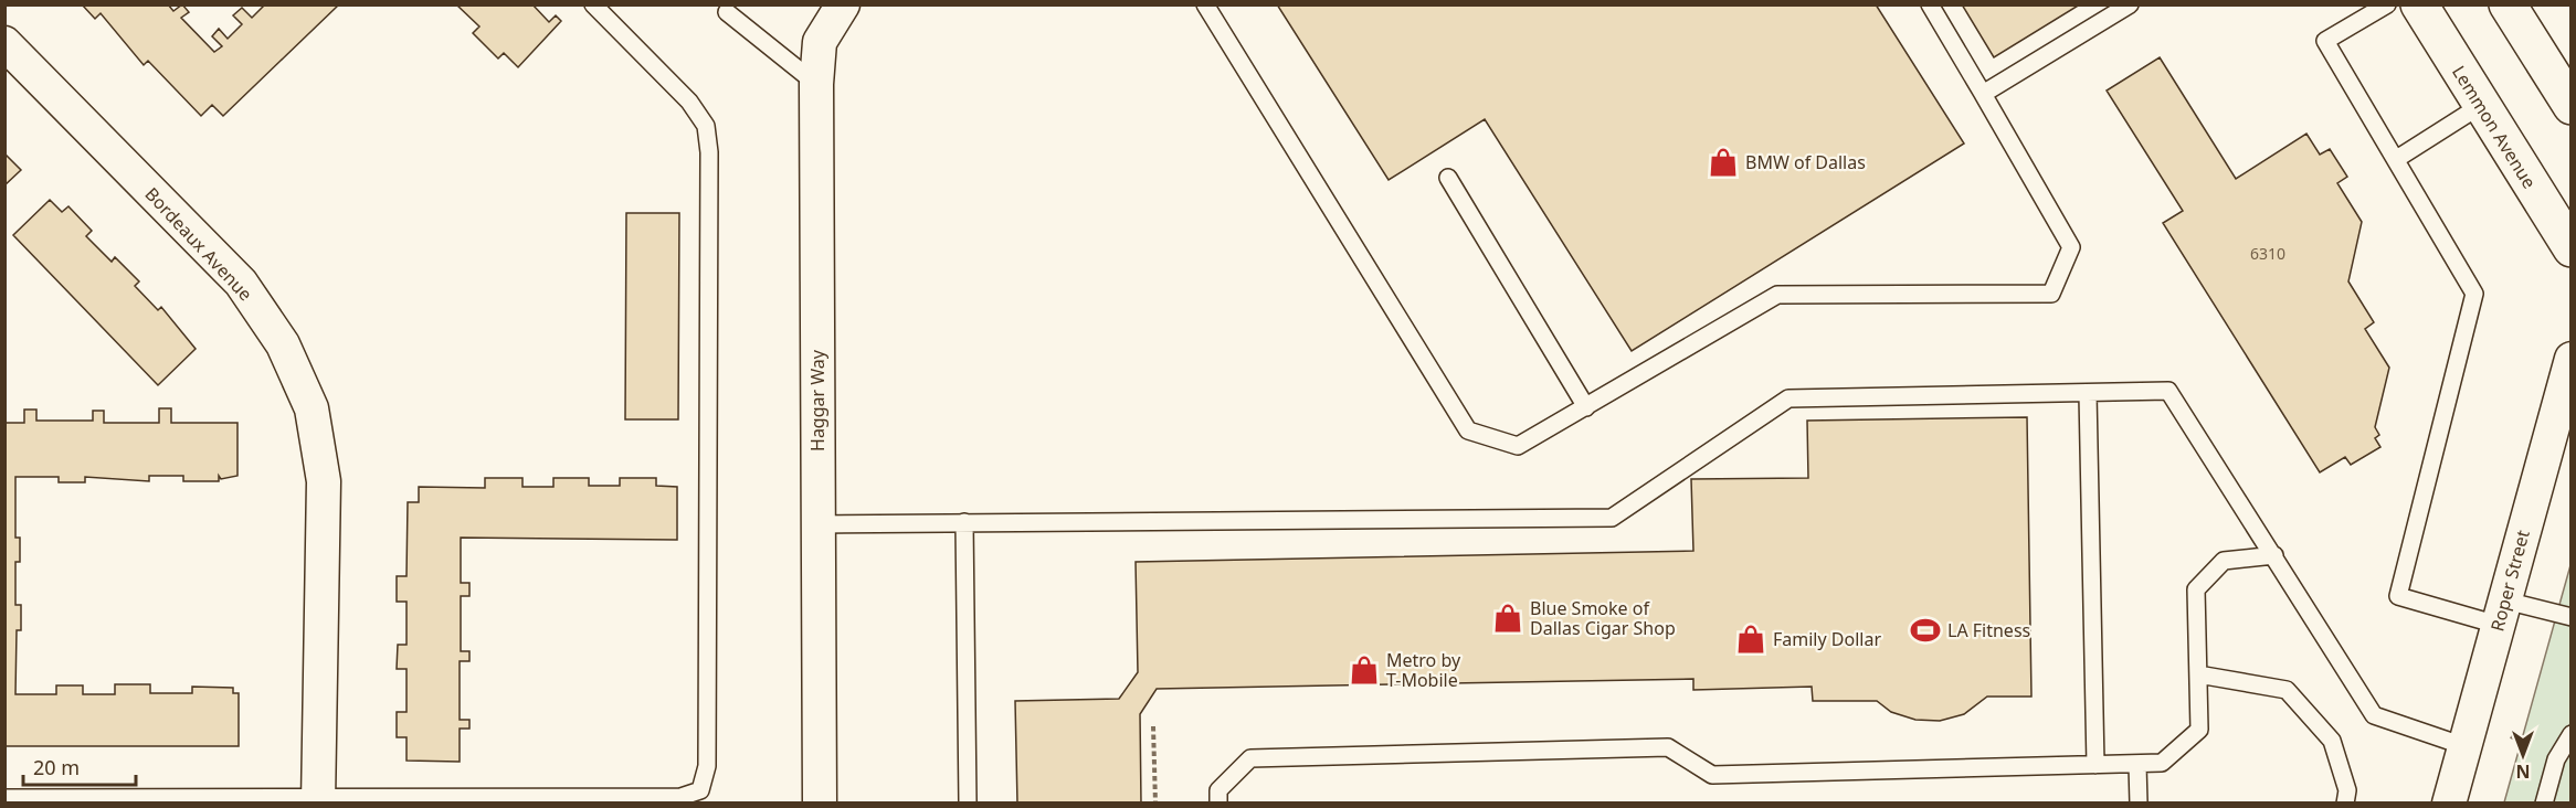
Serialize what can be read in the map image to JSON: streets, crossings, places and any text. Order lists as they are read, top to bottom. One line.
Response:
{"streets":{"main road":["Lemmon Avenue"],"street":["Bordeaux Avenue","Haggar Way","Roper Street"]},"places":{"shop":["BMW of Dallas","Blue Smoke of Dallas Cigar Shop","Family Dollar","Metro by T-Mobile"],"sports":["LA Fitness"]},"house_numbers":["6310"],"scale_bar":"20 m","north":"bottom"}
